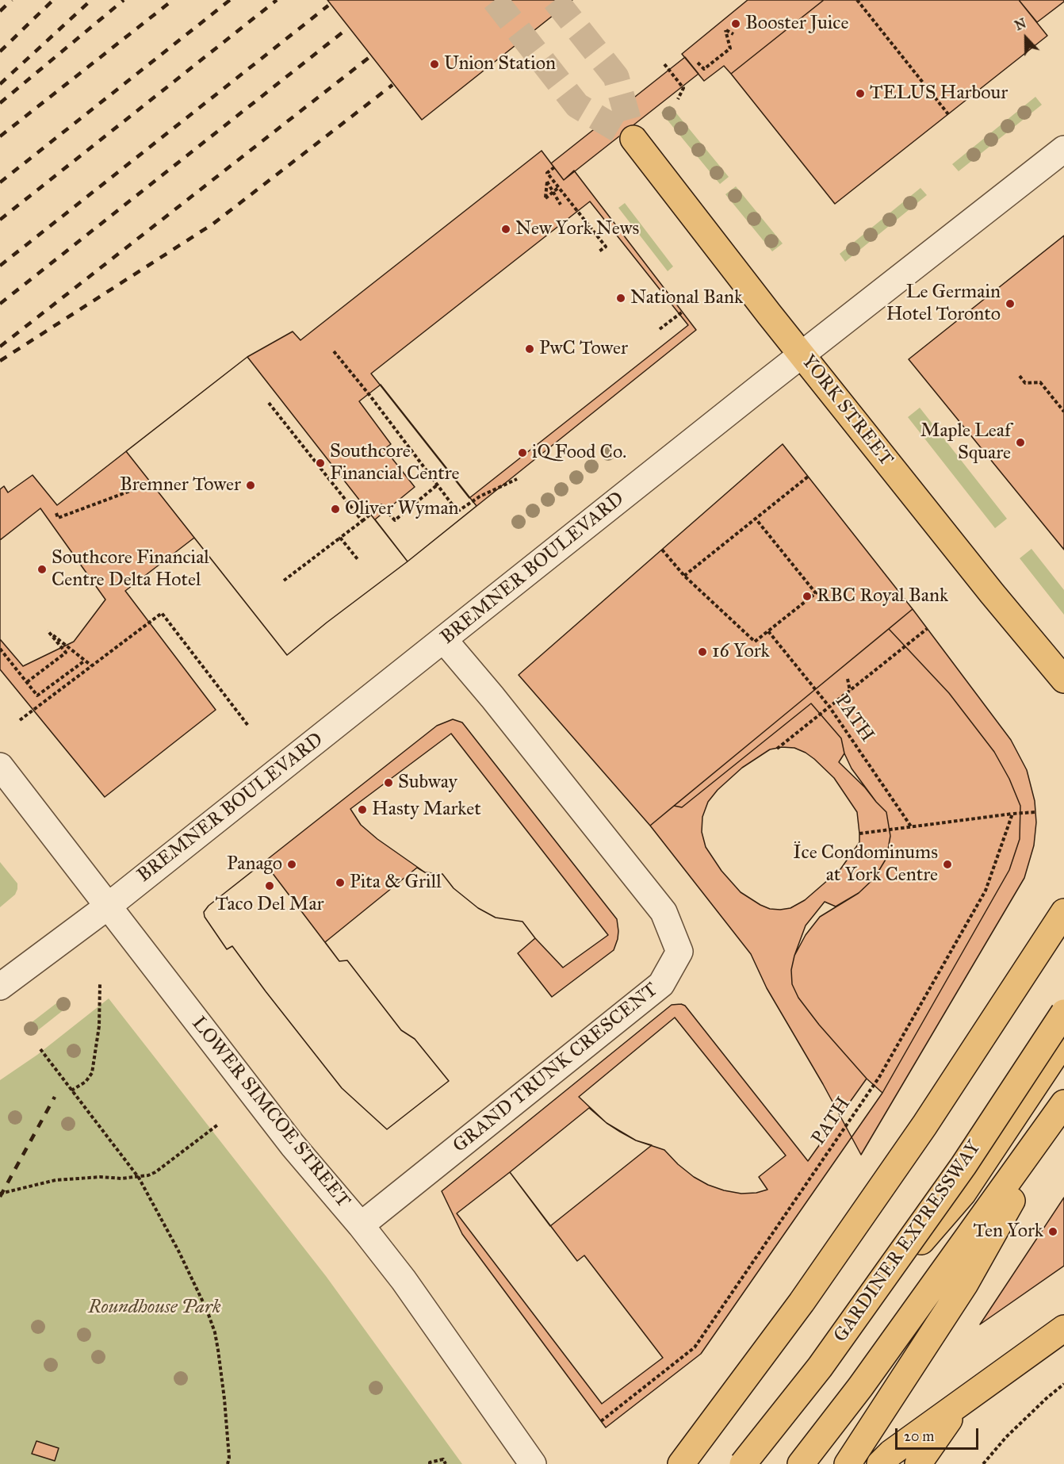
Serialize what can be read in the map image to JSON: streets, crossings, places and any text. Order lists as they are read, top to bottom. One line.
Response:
{"streets":{"main road":["YORK STREET","GARDINER EXPRESSWAY"],"street":["BREMNER BOULEVARD","GRAND TRUNK CRESCENT","LOWER SIMCOE STREET"],"path":["PATH"]},"crossings":[["YORK STREET","BREMNER BOULEVARD"],["BREMNER BOULEVARD","GRAND TRUNK CRESCENT"],["BREMNER BOULEVARD","LOWER SIMCOE STREET"],["GRAND TRUNK CRESCENT","LOWER SIMCOE STREET"]],"parks":["Roundhouse Park"],"places":["Booster Juice","Union Station","TELUS Harbour","New York News","National Bank","Le Germain Hotel Toronto","PwC Tower","Maple Leaf Square","iQ Food Co.","Southcore Financial Centre","Bremner Tower","Oliver Wyman","Southcore Financial Centre Delta Hotel","RBC Royal Bank","16 York","Subway","Hasty Market","Panago","Ïce Condominums at York Centre","Pita & Grill","Taco Del Mar","Ten York"],"scale_bar":"20 m","north":"top"}
